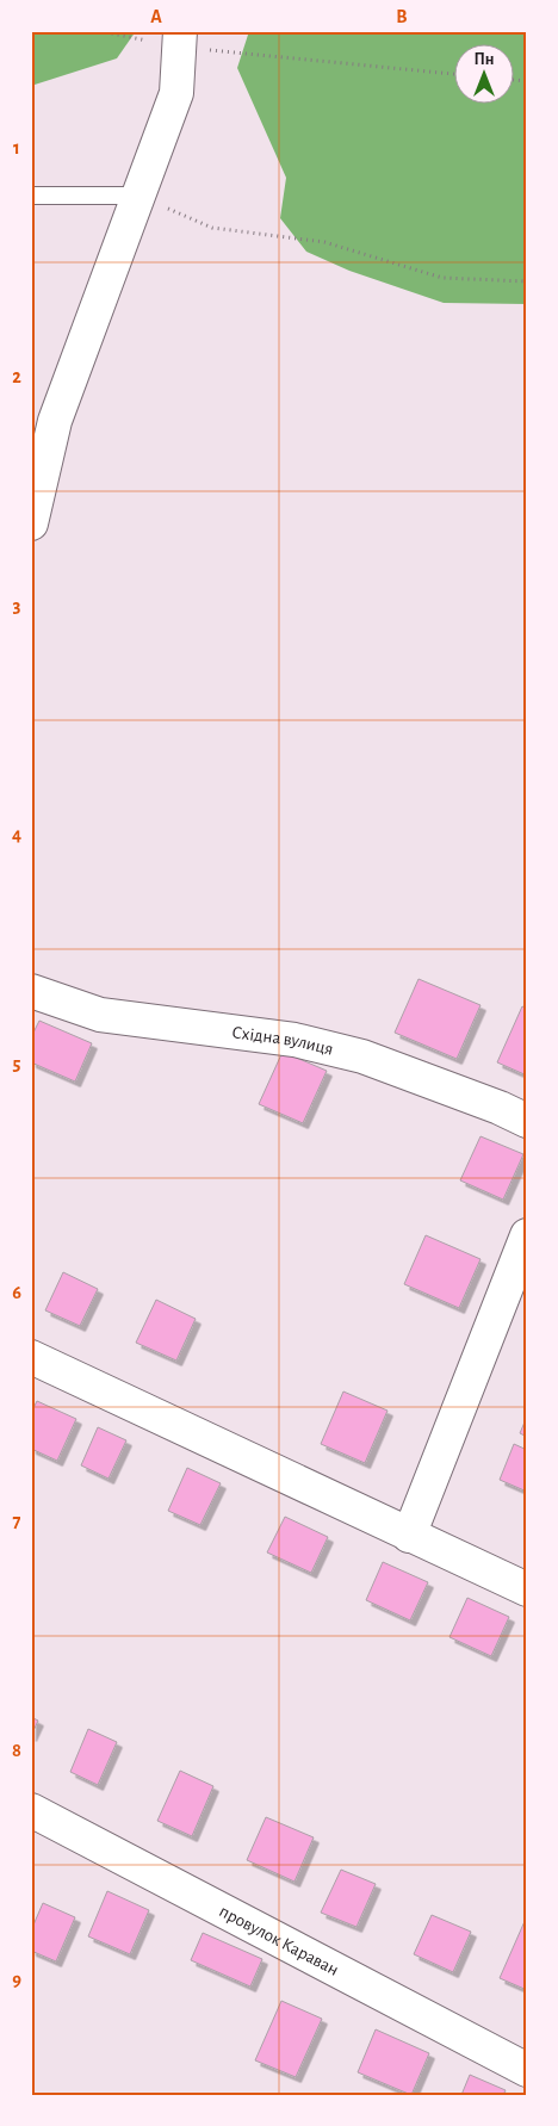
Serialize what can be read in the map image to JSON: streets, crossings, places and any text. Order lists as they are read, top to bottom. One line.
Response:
{"streets":{"street":["Східна вулиця","провулок Караван"]},"north":"top","grid":{"columns":["A","B"],"rows":["1","2","3","4","5","6","7","8","9"]}}
